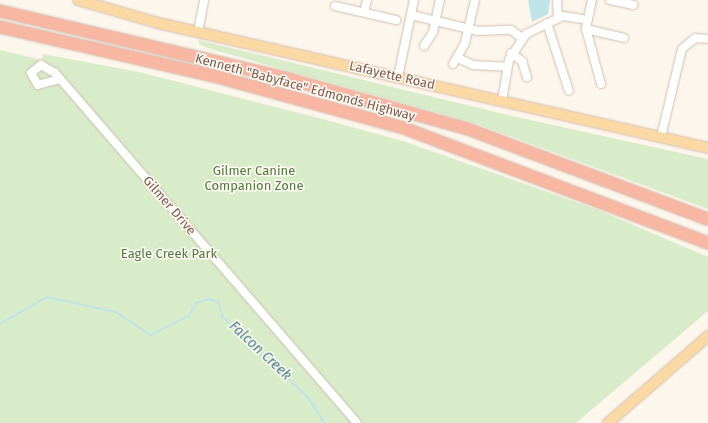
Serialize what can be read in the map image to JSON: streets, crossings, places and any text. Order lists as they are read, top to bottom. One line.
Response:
{"streets":{"highway":["Kenneth \"Babyface\" Edmonds Highway"],"main road":["Lafayette Road"],"street":["Gilmer Drive"]},"water":["Falcon Creek"],"parks":["Gilmer Canine Companion Zone","Eagle Creek Park"]}
